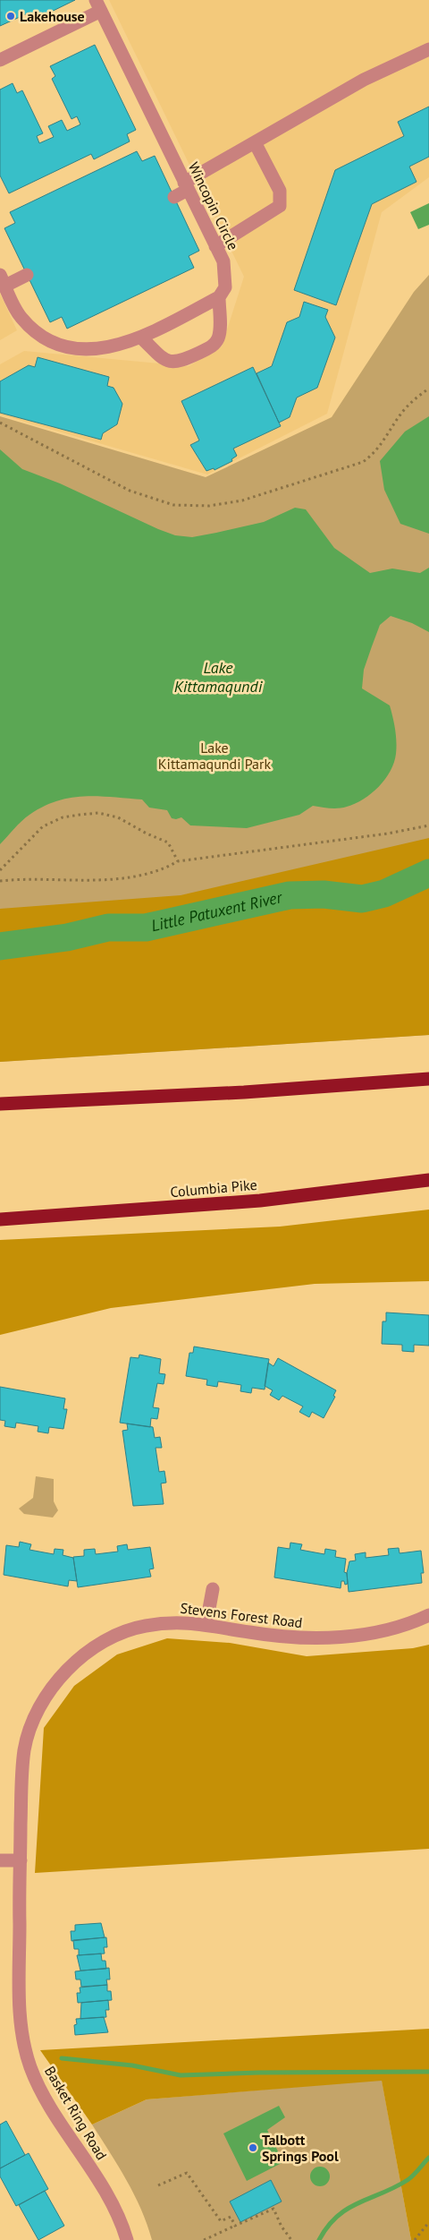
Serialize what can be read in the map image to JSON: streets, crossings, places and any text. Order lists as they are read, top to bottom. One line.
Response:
{"streets":{"highway":["Columbia Pike"],"street":["Wincopin Circle","Stevens Forest Road","Basket Ring Road"]},"crossings":[["Stevens Forest Road","Basket Ring Road"]],"water":["Lake Kittamaqundi","Little Patuxent River"],"parks":["Lake Kittamaqundi Park"],"places":["Lakehouse","Talbott Springs Pool"]}
